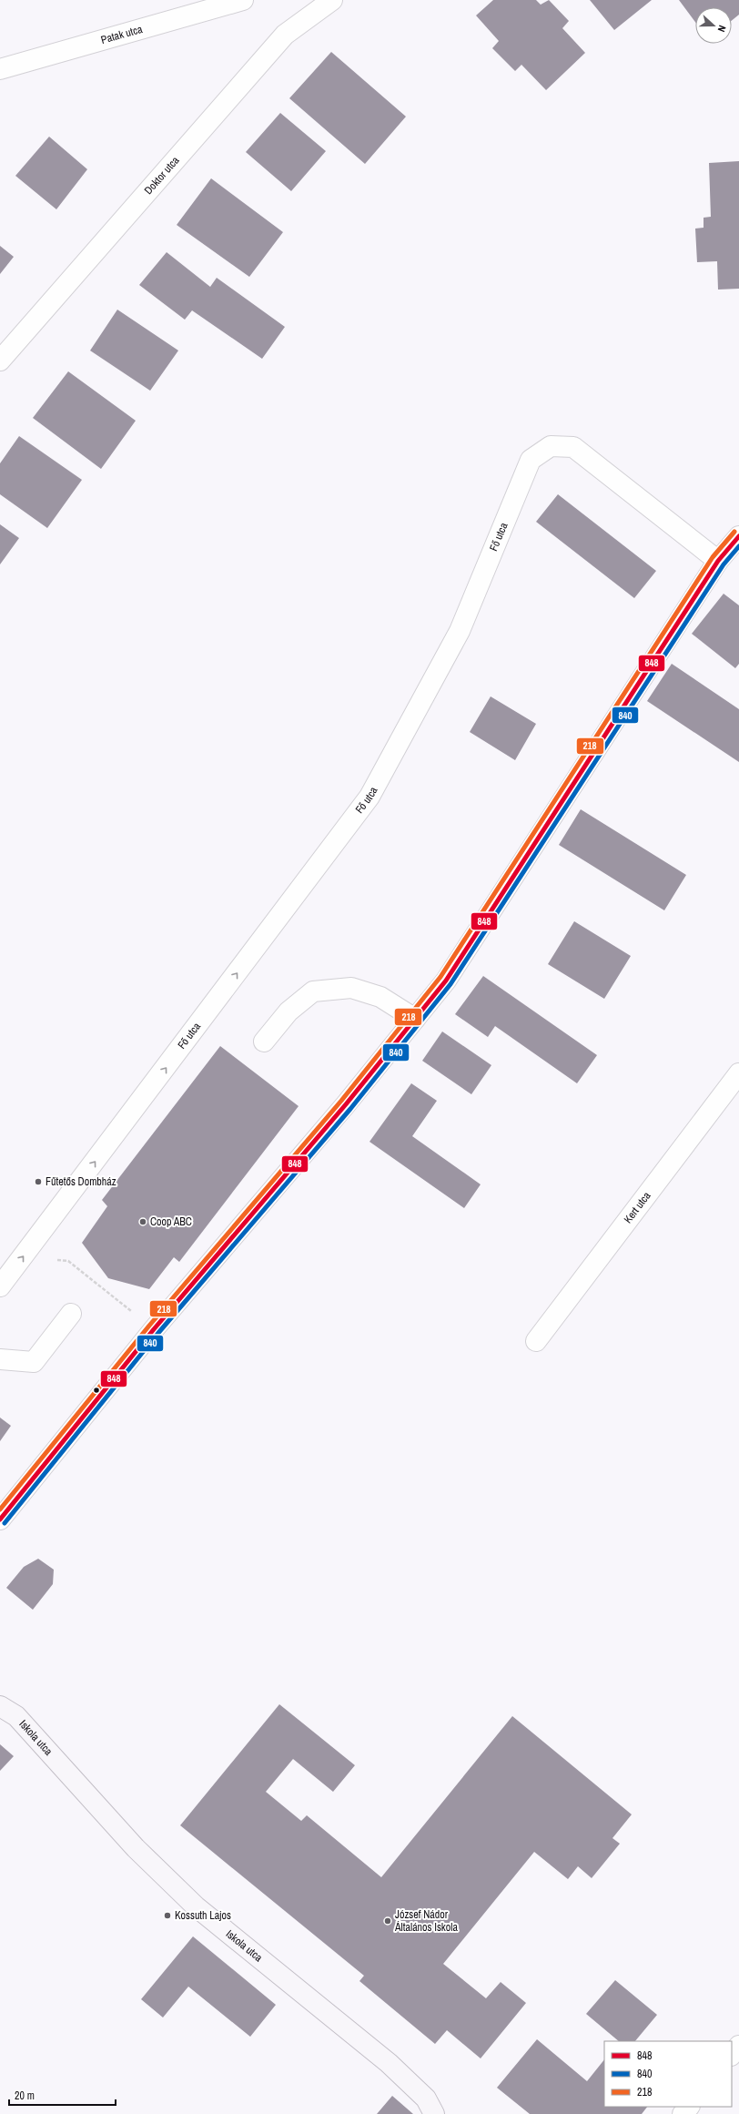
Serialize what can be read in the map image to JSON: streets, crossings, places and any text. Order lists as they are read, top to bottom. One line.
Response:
{"streets":{"main road":["Iskola utca"],"street":["Patak utca","Doktor utca","Fő utca","Kert utca"]},"places":["Fűtetős Dombház","Coop ABC","Kossuth Lajos","József Nádor Általános Iskola"],"lines":["transit line 218","transit line 848","transit line 840"],"legend":["848","840","218"],"scale_bar":"20 m","north":"right"}
